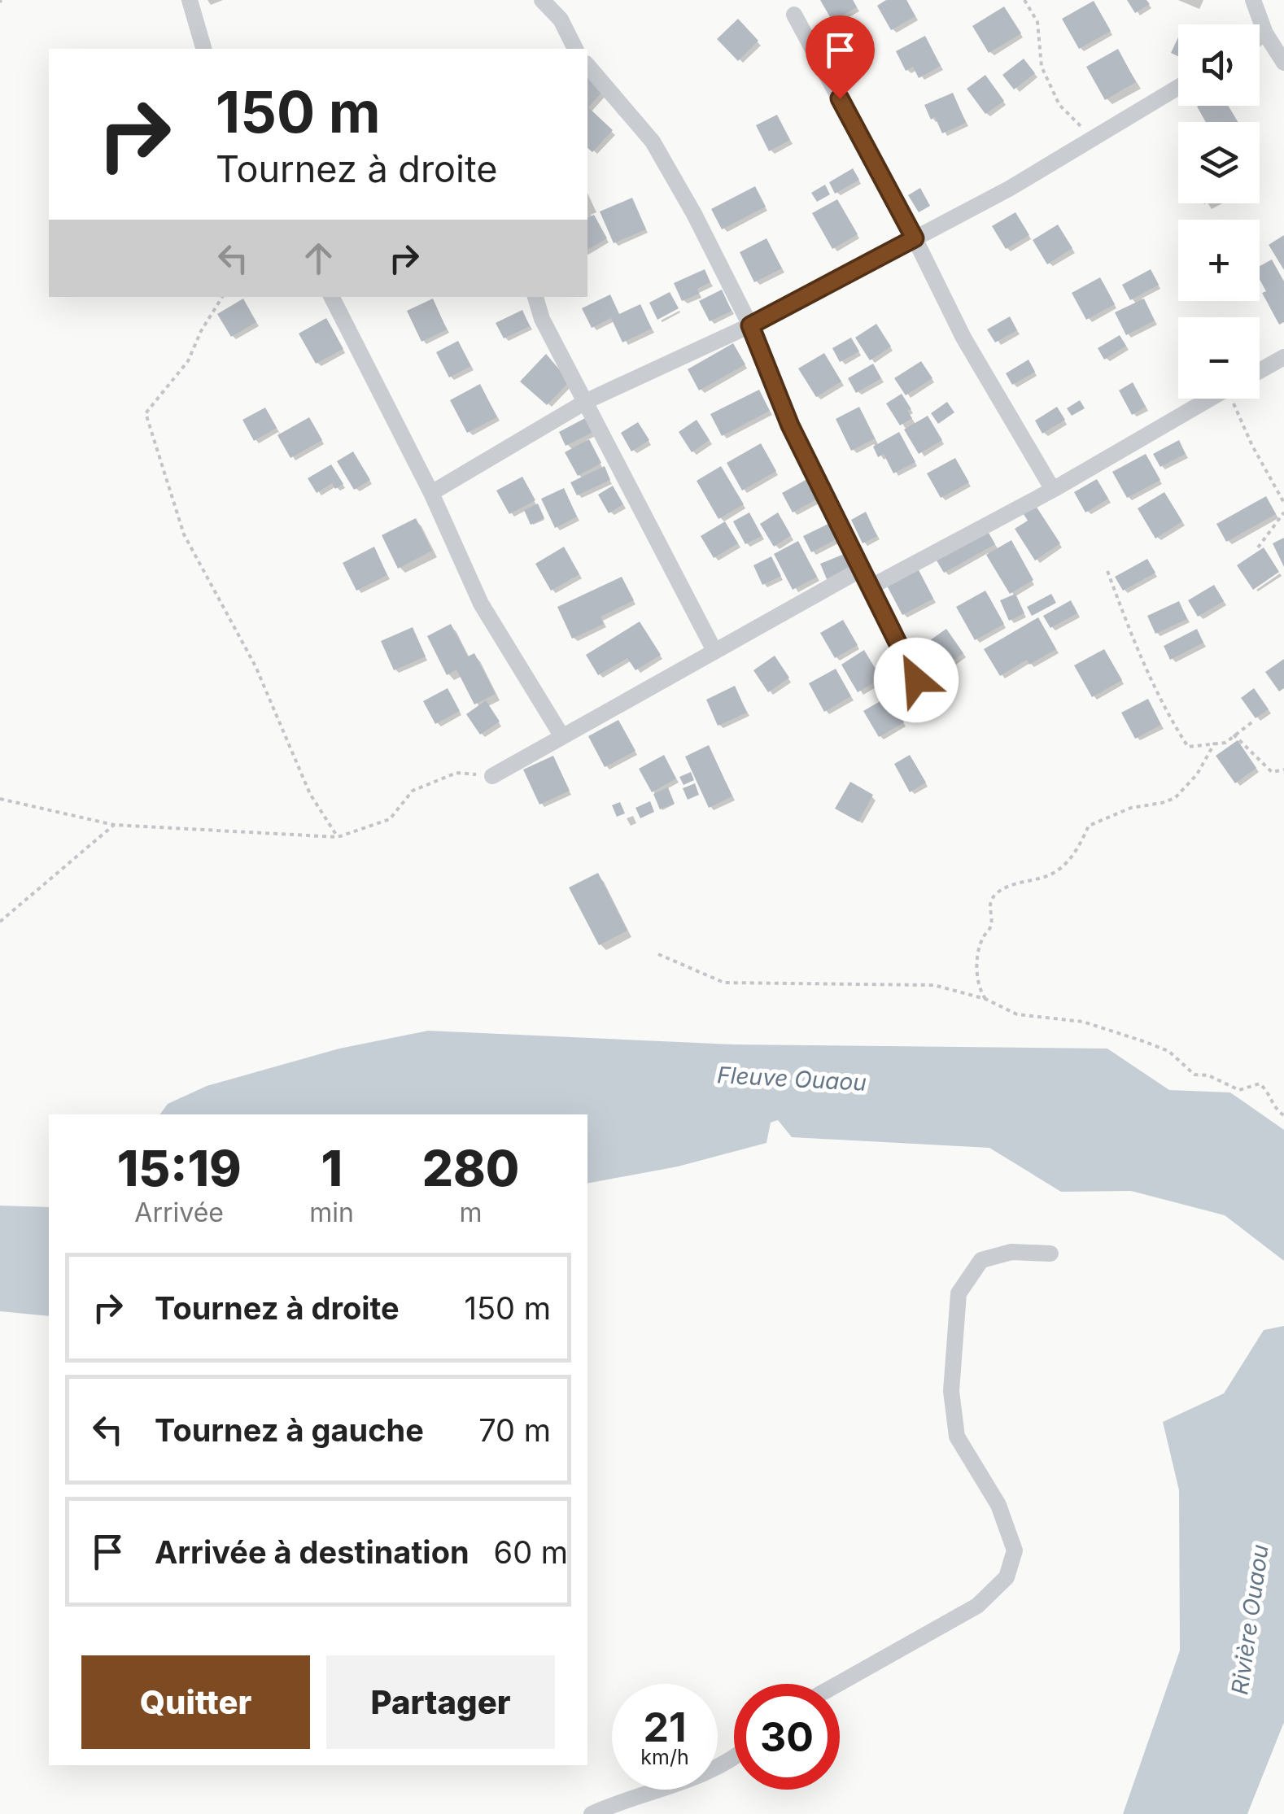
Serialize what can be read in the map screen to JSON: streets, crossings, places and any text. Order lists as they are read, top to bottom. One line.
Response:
{"water":["Fleuve Ouaou","Rivière Ouaou"],"page":{"map_buttons":["+","−"],"turn":["150 m","Tournez à droite"],"eta":["15:19","Arrivée","1","min","280","m"],"list":[{"name":"Tournez à droite","value":"150 m"},{"name":"Tournez à gauche","value":"70 m"},{"name":"Arrivée à destination","value":"60 m"}],"buttons":["Quitter","Partager"],"speed":"21 km/h","limit":"30"}}
